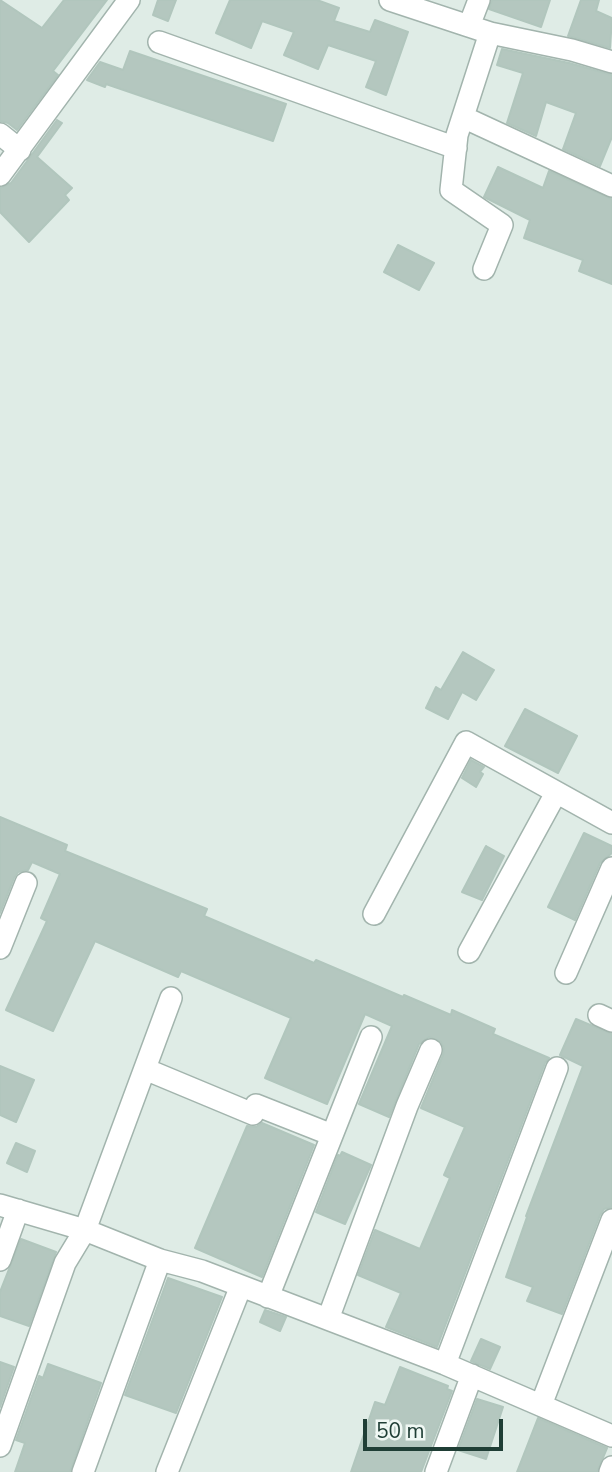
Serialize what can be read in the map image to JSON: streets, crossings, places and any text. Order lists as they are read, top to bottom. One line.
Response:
{"scale_bar":"50 m"}
